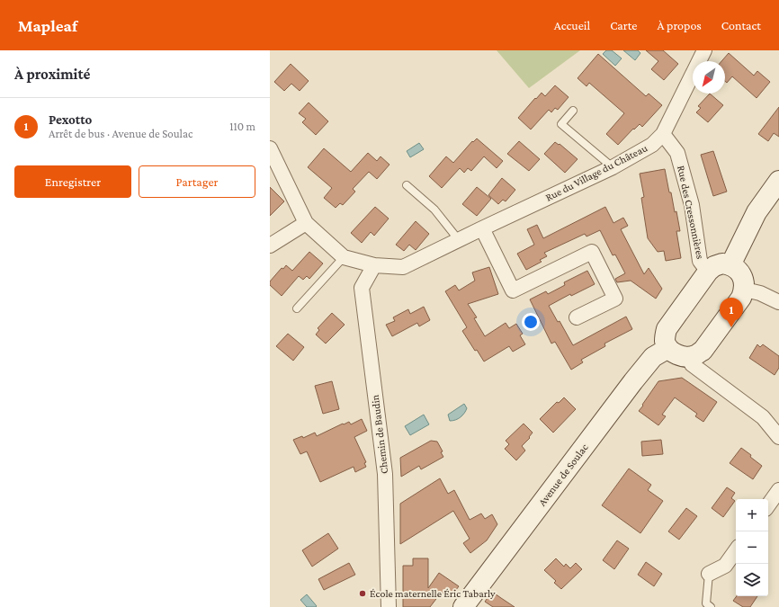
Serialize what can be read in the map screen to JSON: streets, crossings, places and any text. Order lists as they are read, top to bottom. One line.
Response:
{"streets":{"main road":["Avenue de Soulac"],"street":["Rue du Village du Château","Rue des Cressonnières","Chemin de Baudin"]},"crossings":[["Rue du Village du Château","Rue des Cressonnières"],["Rue du Village du Château","Chemin de Baudin"]],"places":["École maternelle Éric Tabarly"],"north":"bottom left","page":{"header":"Mapleaf","nav":["Accueil","Carte","À propos","Contact"],"heading":"À proximité","list":[{"mark":"1","name":"Pexotto","note":"Arrêt de bus · Avenue de Soulac","value":"110 m"}],"buttons":["Enregistrer","Partager"],"pins":"1","map_buttons":["+","−"]}}
